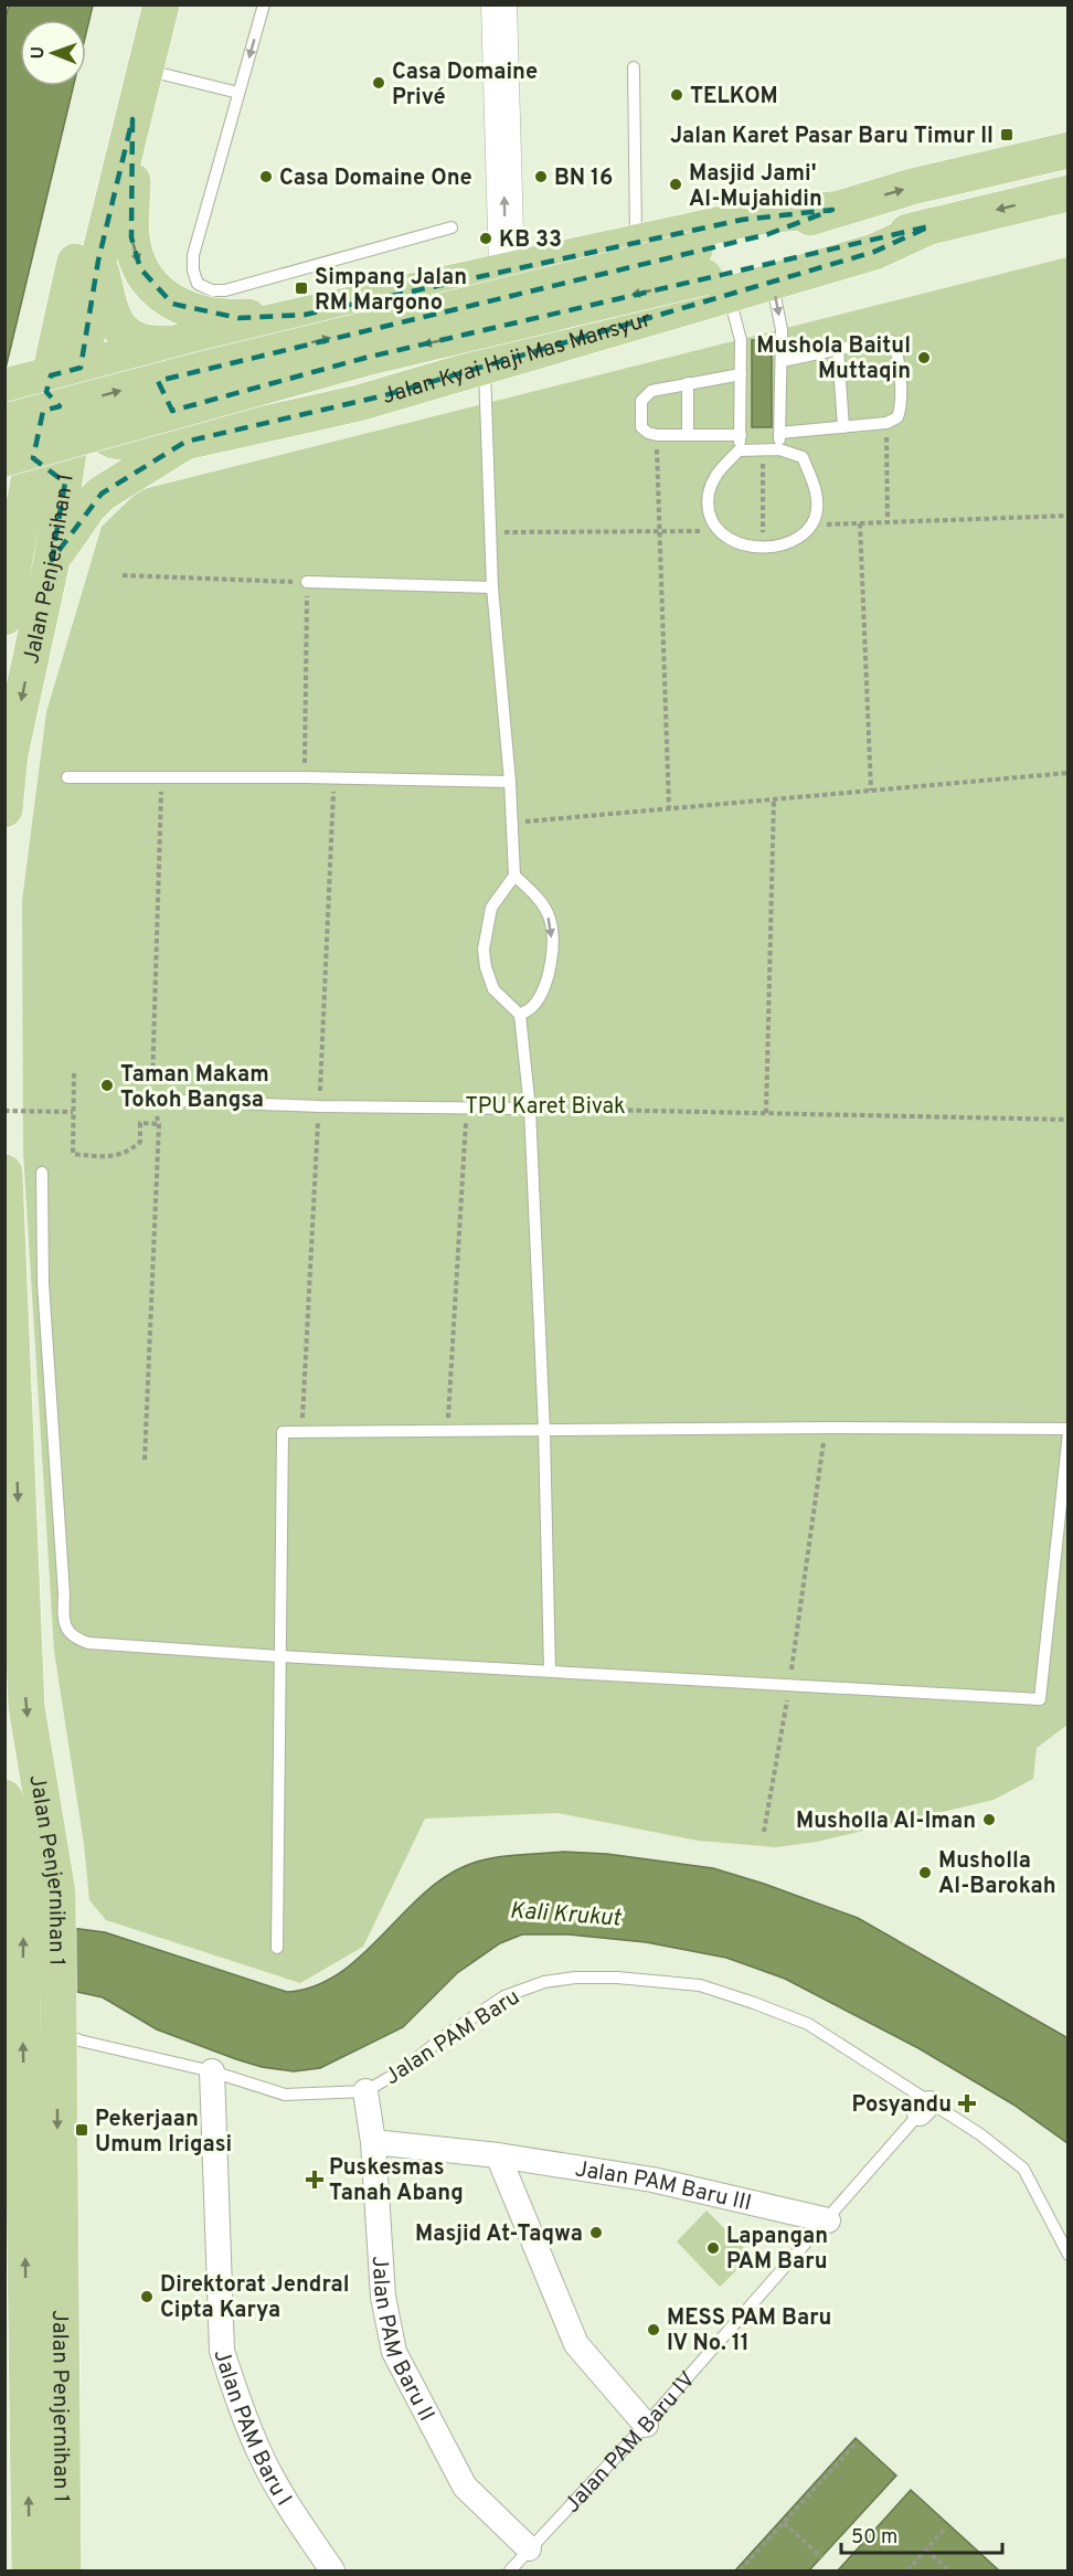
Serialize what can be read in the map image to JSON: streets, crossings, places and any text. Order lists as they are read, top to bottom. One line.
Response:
{"streets":{"main road":["Jalan Kyai Haji Mas Mansyur","Jalan Penjernihan 1"],"street":["Jalan PAM Baru III","Jalan PAM Baru II","Jalan PAM Baru I"],"lane":["Jalan PAM Baru","Jalan PAM Baru IV"]},"crossings":[["Jalan Kyai Haji Mas Mansyur","Jalan Penjernihan 1"],["Jalan Penjernihan 1","Jalan PAM Baru"],["Jalan PAM Baru","Jalan PAM Baru II"],["Jalan PAM Baru","Jalan PAM Baru I"],["Jalan PAM Baru","Jalan PAM Baru IV"],["Jalan PAM Baru III","Jalan PAM Baru II"],["Jalan PAM Baru III","Jalan PAM Baru IV"],["Jalan PAM Baru II","Jalan PAM Baru IV"]],"water":["Kali Krukut"],"parks":["TPU Karet Bivak"],"places":{"other":["Casa Domaine Privé","TELKOM","Casa Domaine One","BN 16","Masjid Jami' Al-Mujahidin","KB 33","Mushola Baitul Muttaqin","Taman Makam Tokoh Bangsa","Musholla Al-Iman","Musholla Al-Barokah","Masjid At-Taqwa","Lapangan PAM Baru","Direktorat Jendral Cipta Karya","MESS PAM Baru IV No. 11"],"transit":["Jalan Karet Pasar Baru Timur II","Simpang Jalan RM Margono","Pekerjaan Umum Irigasi"],"health":["Posyandu","Puskesmas Tanah Abang"]},"scale_bar":"50 m","north":"left"}
